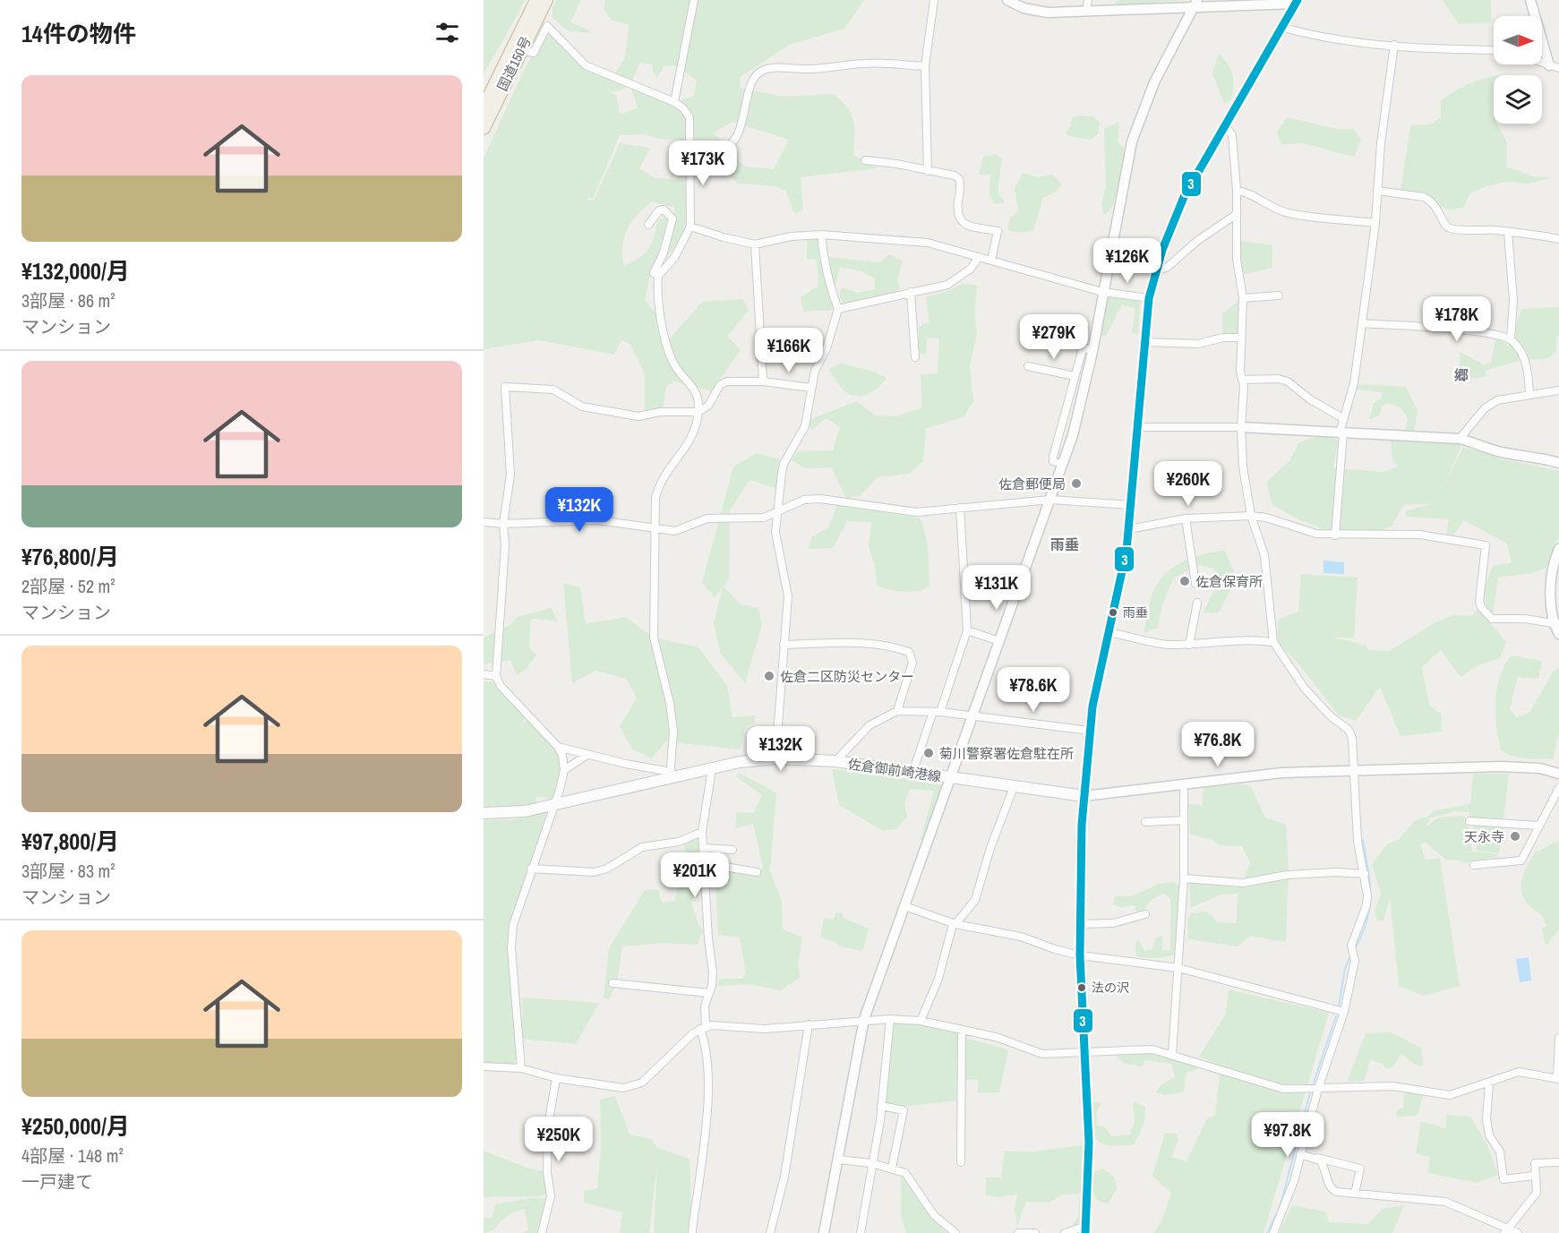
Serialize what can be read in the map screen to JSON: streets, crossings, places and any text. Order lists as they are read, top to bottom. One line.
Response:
{"streets":{"highway":["国道150号"],"main road":["佐倉御前崎港線"]},"districts":["郷","雨垂"],"places":["佐倉郵便局","佐倉保育所","雨垂","佐倉二区防災センター","菊川警察署佐倉駐在所","天永寺","法の沢"],"lines":["transit line 3"],"north":"right","page":{"heading":"14件の物件","list":[{"name":"¥132,000/月","note":"3部屋 · 86 m² · マンション"},{"name":"¥76,800/月","note":"2部屋 · 52 m² · マンション"},{"name":"¥97,800/月","note":"3部屋 · 83 m² · マンション"},{"name":"¥250,000/月","note":"4部屋 · 148 m² · 一戸建て"}],"price":["¥173K","¥126K","¥178K","¥279K","¥166K","¥260K","¥132K","¥131K","¥78.6K","¥76.8K","¥132K","¥201K","¥97.8K","¥250K"]}}
